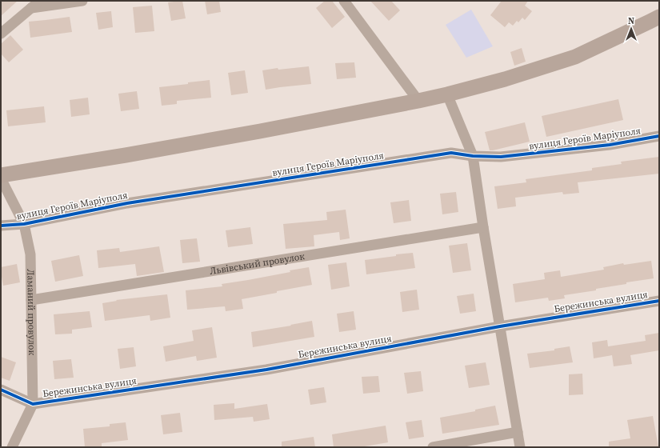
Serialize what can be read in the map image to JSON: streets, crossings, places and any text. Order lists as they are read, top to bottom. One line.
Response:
{"streets":{"street":["вулиця Героїв Маріуполя","Львівський провулок","Бережинська вулиця","Ламаний провулок"]},"crossings":[["вулиця Героїв Маріуполя","Ламаний провулок"],["Львівський провулок","Ламаний провулок"],["Бережинська вулиця","Ламаний провулок"]],"north":"top"}
